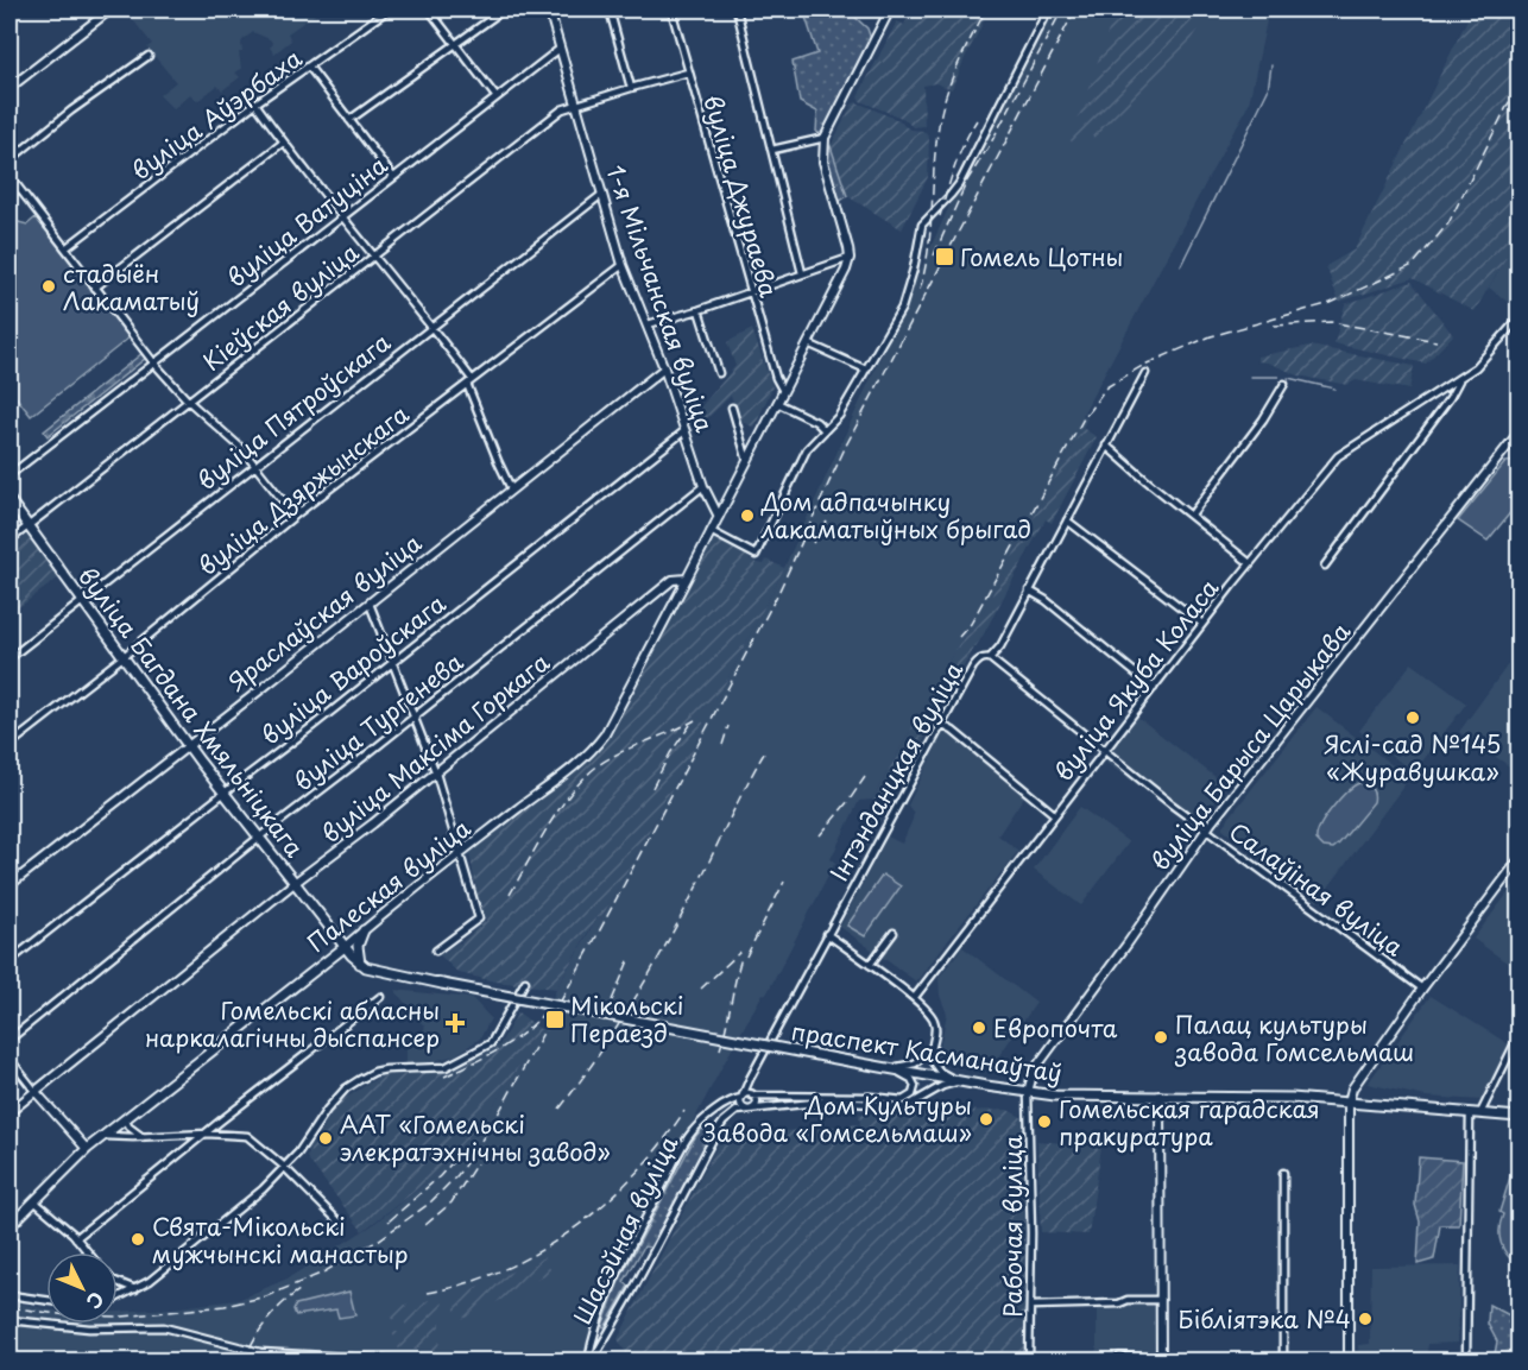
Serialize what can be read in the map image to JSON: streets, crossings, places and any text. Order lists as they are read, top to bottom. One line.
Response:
{"streets":{"main road":["вуліца Багдана Хмяльніцкага","Палеская вуліца","праспект Касманаўтаў"],"street":["вуліца Аўэрбаха","вуліца Джураева","вуліца Ватуціна","1-я Мільчанская вуліца","Кіеўская вуліца","вуліца Пятроўскага","вуліца Дзяржынскага","Яраслаўская вуліца","вуліца Вароўскага","вуліца Якуба Коласа","вуліца Тургенева","вуліца Барыса Царыкава","вуліца Максіма Горкага","Інтэнданцкая вуліца","Салаўіная вуліца","Рабочая вуліца","Шасэйная вуліца"]},"crossings":[["вуліца Джураева","Кіеўская вуліца"],["вуліца Джураева","Палеская вуліца"],["вуліца Ватуціна","1-я Мільчанская вуліца"],["1-я Мільчанская вуліца","Кіеўская вуліца"],["1-я Мільчанская вуліца","вуліца Пятроўскага"],["1-я Мільчанская вуліца","вуліца Дзяржынскага"],["1-я Мільчанская вуліца","Яраслаўская вуліца"],["1-я Мільчанская вуліца","вуліца Вароўскага"],["1-я Мільчанская вуліца","вуліца Тургенева"],["1-я Мільчанская вуліца","Палеская вуліца"],["Кіеўская вуліца","вуліца Багдана Хмяльніцкага"],["вуліца Пятроўскага","вуліца Багдана Хмяльніцкага"],["вуліца Дзяржынскага","вуліца Багдана Хмяльніцкага"],["Яраслаўская вуліца","вуліца Багдана Хмяльніцкага"],["вуліца Вароўскага","вуліца Багдана Хмяльніцкага"],["вуліца Якуба Коласа","Салаўіная вуліца"],["вуліца Багдана Хмяльніцкага","вуліца Тургенева"],["вуліца Багдана Хмяльніцкага","вуліца Максіма Горкага"],["вуліца Багдана Хмяльніцкага","Палеская вуліца"],["вуліца Барыса Царыкава","Салаўіная вуліца"],["вуліца Барыса Царыкава","праспект Касманаўтаў"],["вуліца Барыса Царыкава","Рабочая вуліца"],["вуліца Максіма Горкага","Палеская вуліца"],["Інтэнданцкая вуліца","Салаўіная вуліца"],["Інтэнданцкая вуліца","Шасэйная вуліца"],["праспект Касманаўтаў","Рабочая вуліца"],["праспект Касманаўтаў","Шасэйная вуліца"]],"places":{"transit":["Гомель Цотны","Мікольскі Пераезд"],"other":["стадыён Лакаматыў","Дом адпачынку лакаматыўных брыгад","Яслі-сад №145 «Журавушка»","Европочта","Палац культуры завода Гомсельмаш","Дом Культуры Завода «Гомсельмаш»","Гомельская гарадская пракуратура","ААТ «Гомельскі элекратэхнічны завод»","Свята-Мікольскі мужчынскі манастыр","Бібліятэка №4"],"health":["Гомельскі абласны наркалагічны дыспансер"]},"north":"bottom right"}
